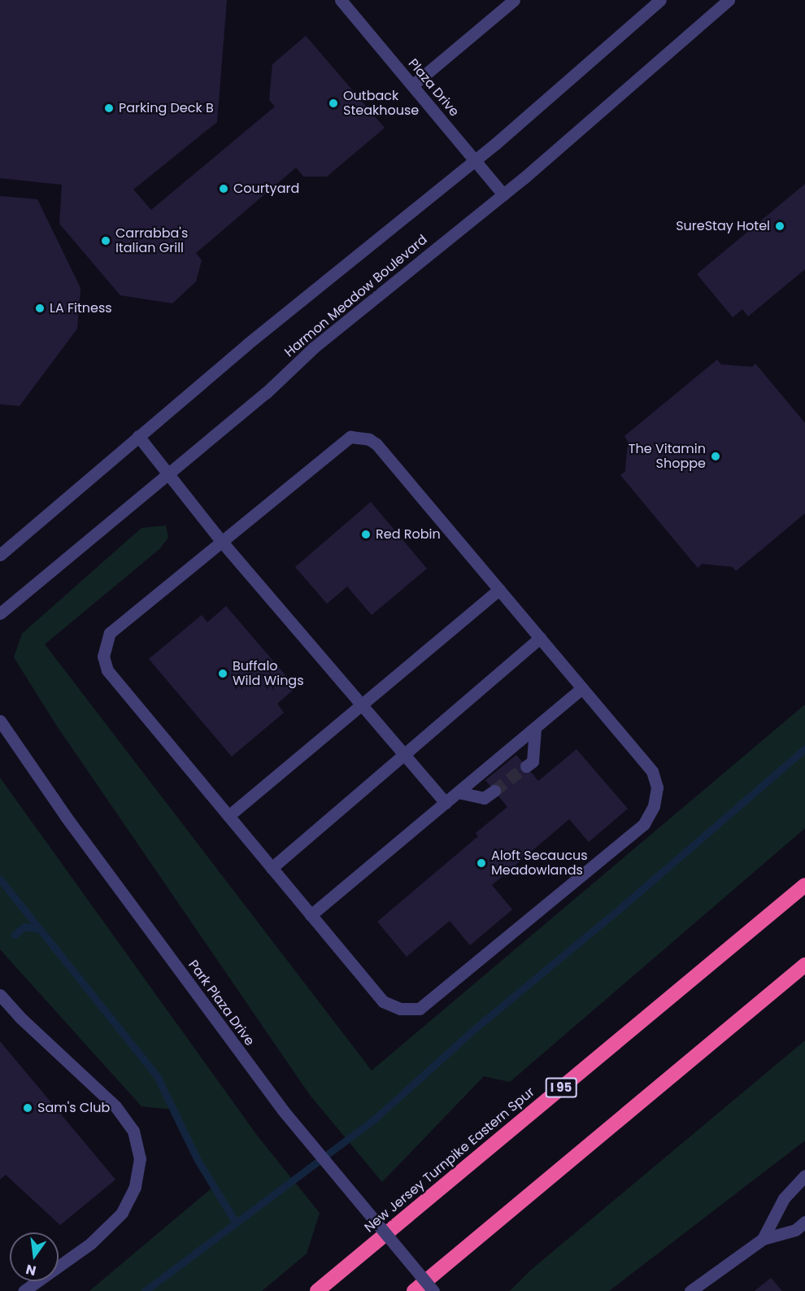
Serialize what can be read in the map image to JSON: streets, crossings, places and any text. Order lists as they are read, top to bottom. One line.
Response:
{"streets":{"highway":["I 95","New Jersey Turnpike Eastern Spur"],"street":["Plaza Drive","Harmon Meadow Boulevard","Park Plaza Drive"]},"crossings":[["Plaza Drive","Harmon Meadow Boulevard"]],"places":["Outback Steakhouse","Parking Deck B","Courtyard","SureStay Hotel","Carrabba's Italian Grill","LA Fitness","The Vitamin Shoppe","Red Robin","Buffalo Wild Wings","Aloft Secaucus Meadowlands","Sam's Club"],"north":"bottom"}
